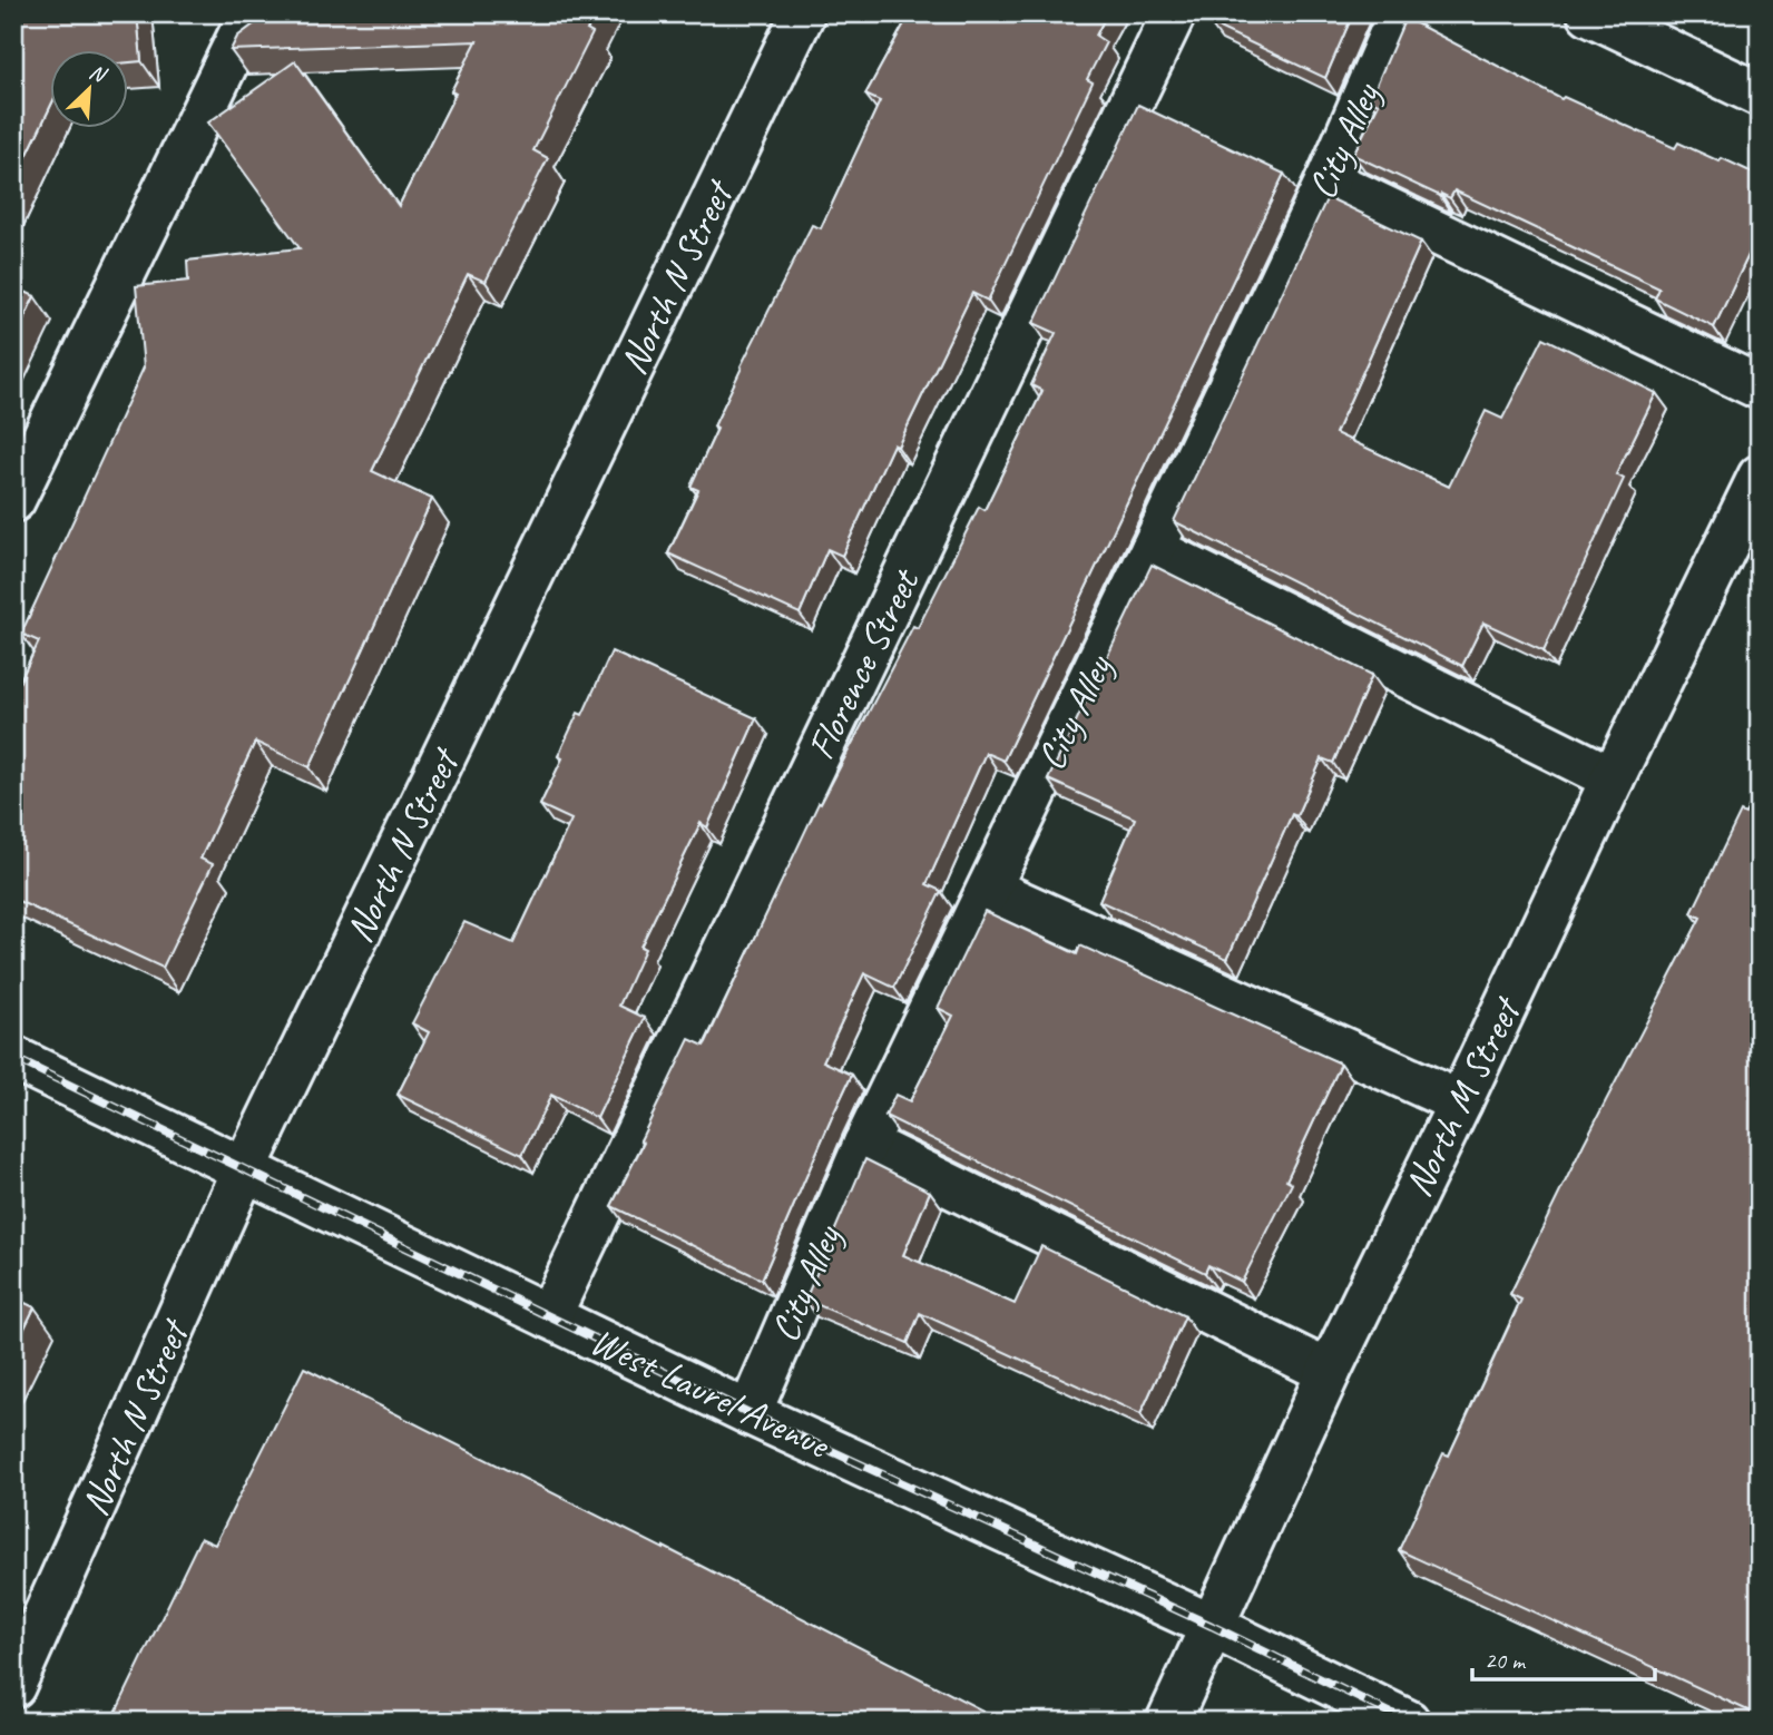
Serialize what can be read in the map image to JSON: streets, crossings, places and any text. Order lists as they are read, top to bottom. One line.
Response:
{"streets":{"street":["City Alley","North N Street","Florence Street","North M Street","West Laurel Avenue"]},"crossings":[["City Alley","West Laurel Avenue"],["North N Street","West Laurel Avenue"],["Florence Street","West Laurel Avenue"],["North M Street","West Laurel Avenue"]],"scale_bar":"20 m","north":"top right"}
